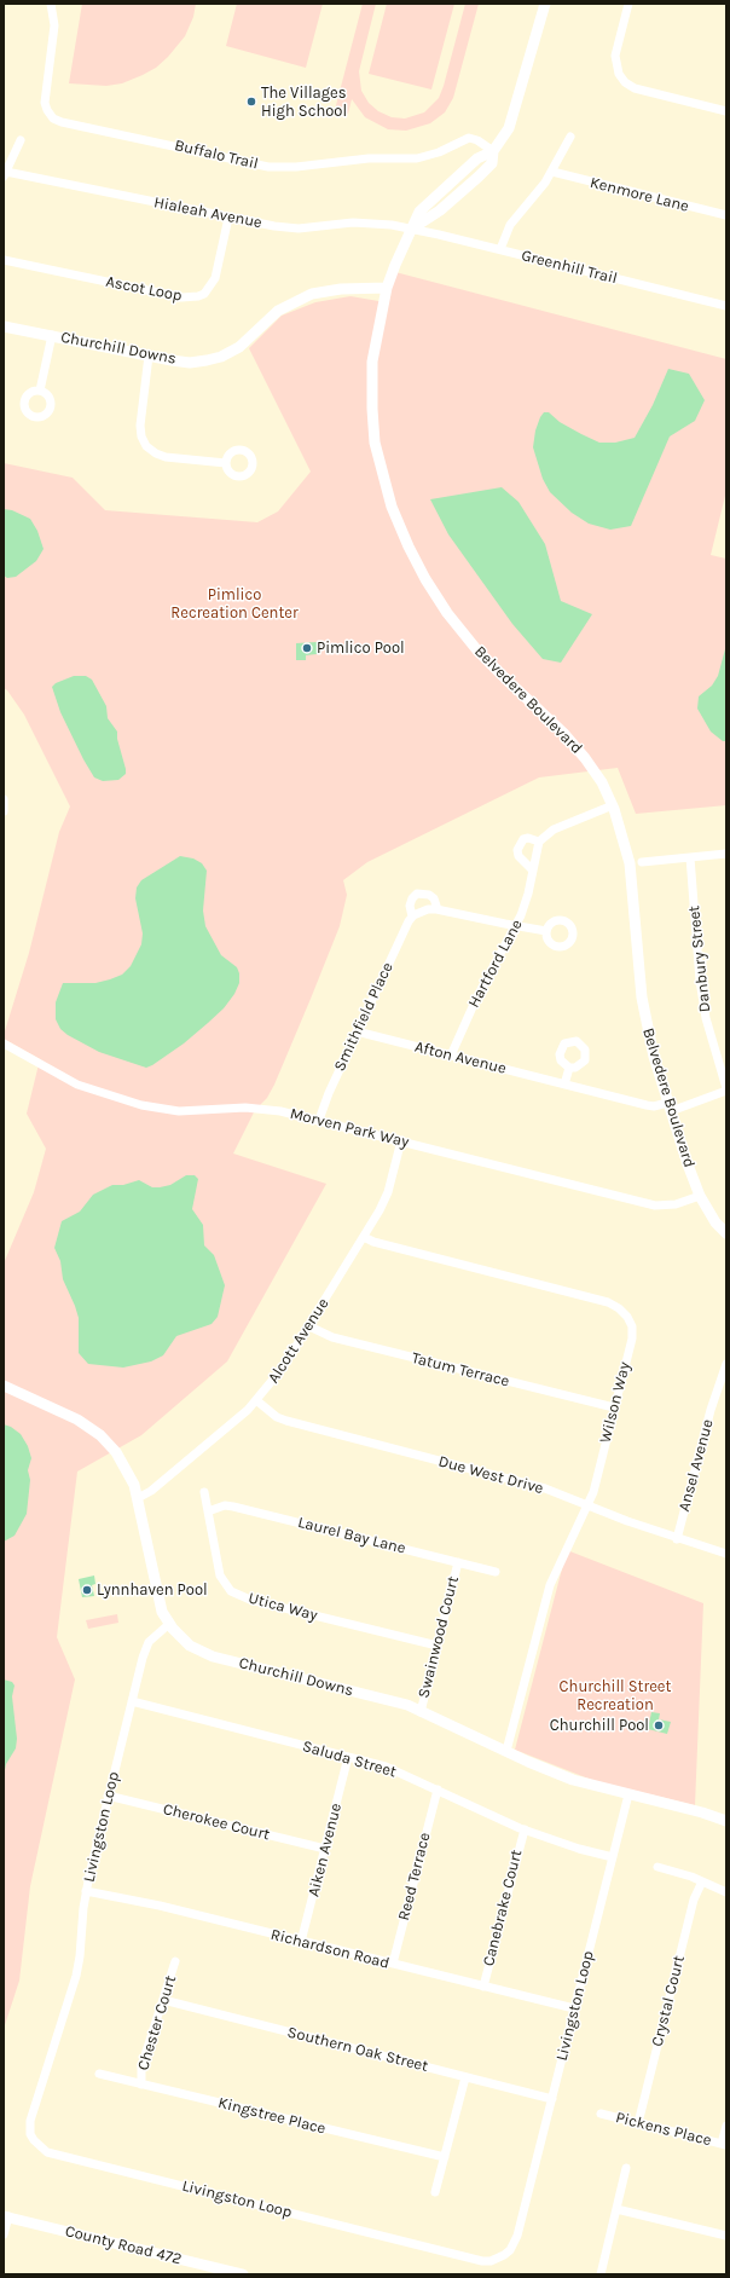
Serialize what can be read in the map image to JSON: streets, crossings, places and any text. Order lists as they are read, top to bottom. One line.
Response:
{"streets":{"street":["Buffalo Trail","Kenmore Lane","Hialeah Avenue","Greenhill Trail","Ascot Loop","Churchill Downs","Belvedere Boulevard","Danbury Street","Hartford Lane","Smithfield Place","Afton Avenue","Morven Park Way","Alcott Avenue","Tatum Terrace","Wilson Way","Ansel Avenue","Due West Drive","Laurel Bay Lane","Utica Way","Swainwood Court","Saluda Street","Cherokee Court","Livingston Loop","Aiken Avenue","Reed Terrace","Canebrake Court","Richardson Road","Crystal Court","Chester Court","Southern Oak Street","Kingstree Place","Pickens Place","County Road 472"]},"crossings":[["Buffalo Trail","Belvedere Boulevard"],["Hialeah Avenue","Greenhill Trail"],["Hialeah Avenue","Ascot Loop"],["Hialeah Avenue","Belvedere Boulevard"],["Greenhill Trail","Belvedere Boulevard"],["Churchill Downs","Belvedere Boulevard"],["Churchill Downs","Alcott Avenue"],["Churchill Downs","Wilson Way"],["Churchill Downs","Swainwood Court"],["Churchill Downs","Livingston Loop"],["Belvedere Boulevard","Afton Avenue"],["Belvedere Boulevard","Morven Park Way"],["Danbury Street","Afton Avenue"],["Hartford Lane","Afton Avenue"],["Smithfield Place","Afton Avenue"],["Smithfield Place","Morven Park Way"],["Morven Park Way","Alcott Avenue"],["Alcott Avenue","Tatum Terrace"],["Alcott Avenue","Wilson Way"],["Alcott Avenue","Due West Drive"],["Tatum Terrace","Wilson Way"],["Wilson Way","Due West Drive"],["Ansel Avenue","Due West Drive"],["Laurel Bay Lane","Utica Way"],["Laurel Bay Lane","Swainwood Court"],["Utica Way","Swainwood Court"],["Saluda Street","Livingston Loop"],["Saluda Street","Aiken Avenue"],["Saluda Street","Reed Terrace"],["Saluda Street","Canebrake Court"],["Cherokee Court","Livingston Loop"],["Cherokee Court","Aiken Avenue"],["Livingston Loop","Richardson Road"],["Livingston Loop","Southern Oak Street"],["Aiken Avenue","Richardson Road"],["Reed Terrace","Richardson Road"],["Canebrake Court","Richardson Road"],["Crystal Court","Pickens Place"],["Chester Court","Southern Oak Street"],["Chester Court","Kingstree Place"]],"parks":["Pimlico Recreation Center","Churchill Street Recreation"],"places":["The Villages High School","Pimlico Pool","Lynnhaven Pool","Churchill Pool"]}
